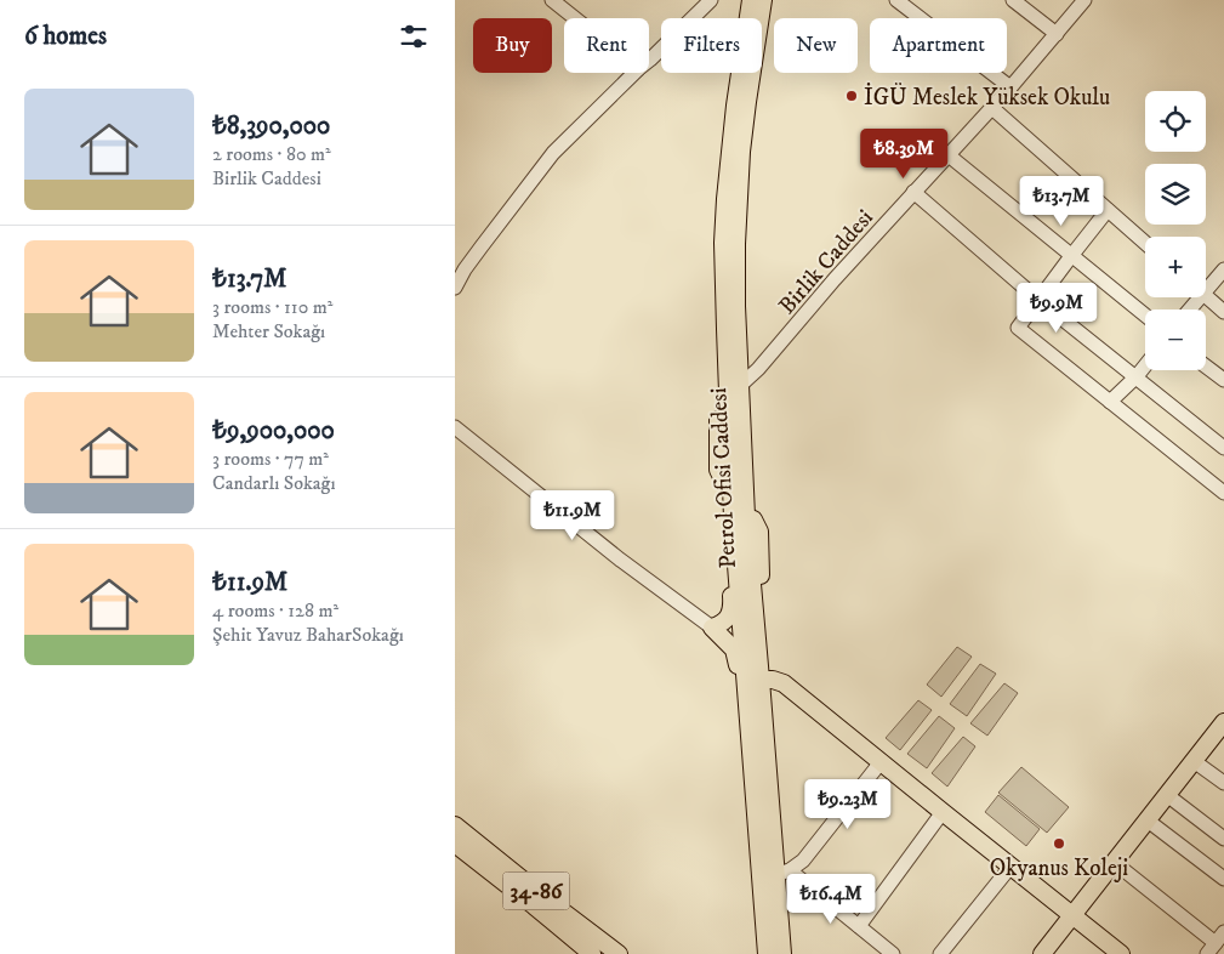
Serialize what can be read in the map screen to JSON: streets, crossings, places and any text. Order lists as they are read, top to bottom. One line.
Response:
{"streets":{"main road":["Petrol Ofisi Caddesi","34-86"],"street":["Birlik Caddesi"]},"crossings":[["Birlik Caddesi","Petrol Ofisi Caddesi"]],"places":["İGÜ Meslek Yüksek Okulu","Okyanus Koleji"],"page":{"heading":"6 homes","chip":["Buy","Rent","Filters","New","Apartment"],"list":[{"name":"₺8,390,000","note":"2 rooms · 80 m² · Birlik Caddesi"},{"name":"₺13.7M","note":"3 rooms · 110 m² · Mehter Sokağı"},{"name":"₺9,900,000","note":"3 rooms · 77 m² · Candarlı Sokağı"},{"name":"₺11.9M","note":"4 rooms · 128 m² · Şehit Yavuz BaharSokağı"}],"map_buttons":["+","−"],"price":["₺8.39M","₺13.7M","₺9.9M","₺11.9M","₺9.23M","₺16.4M"]}}
